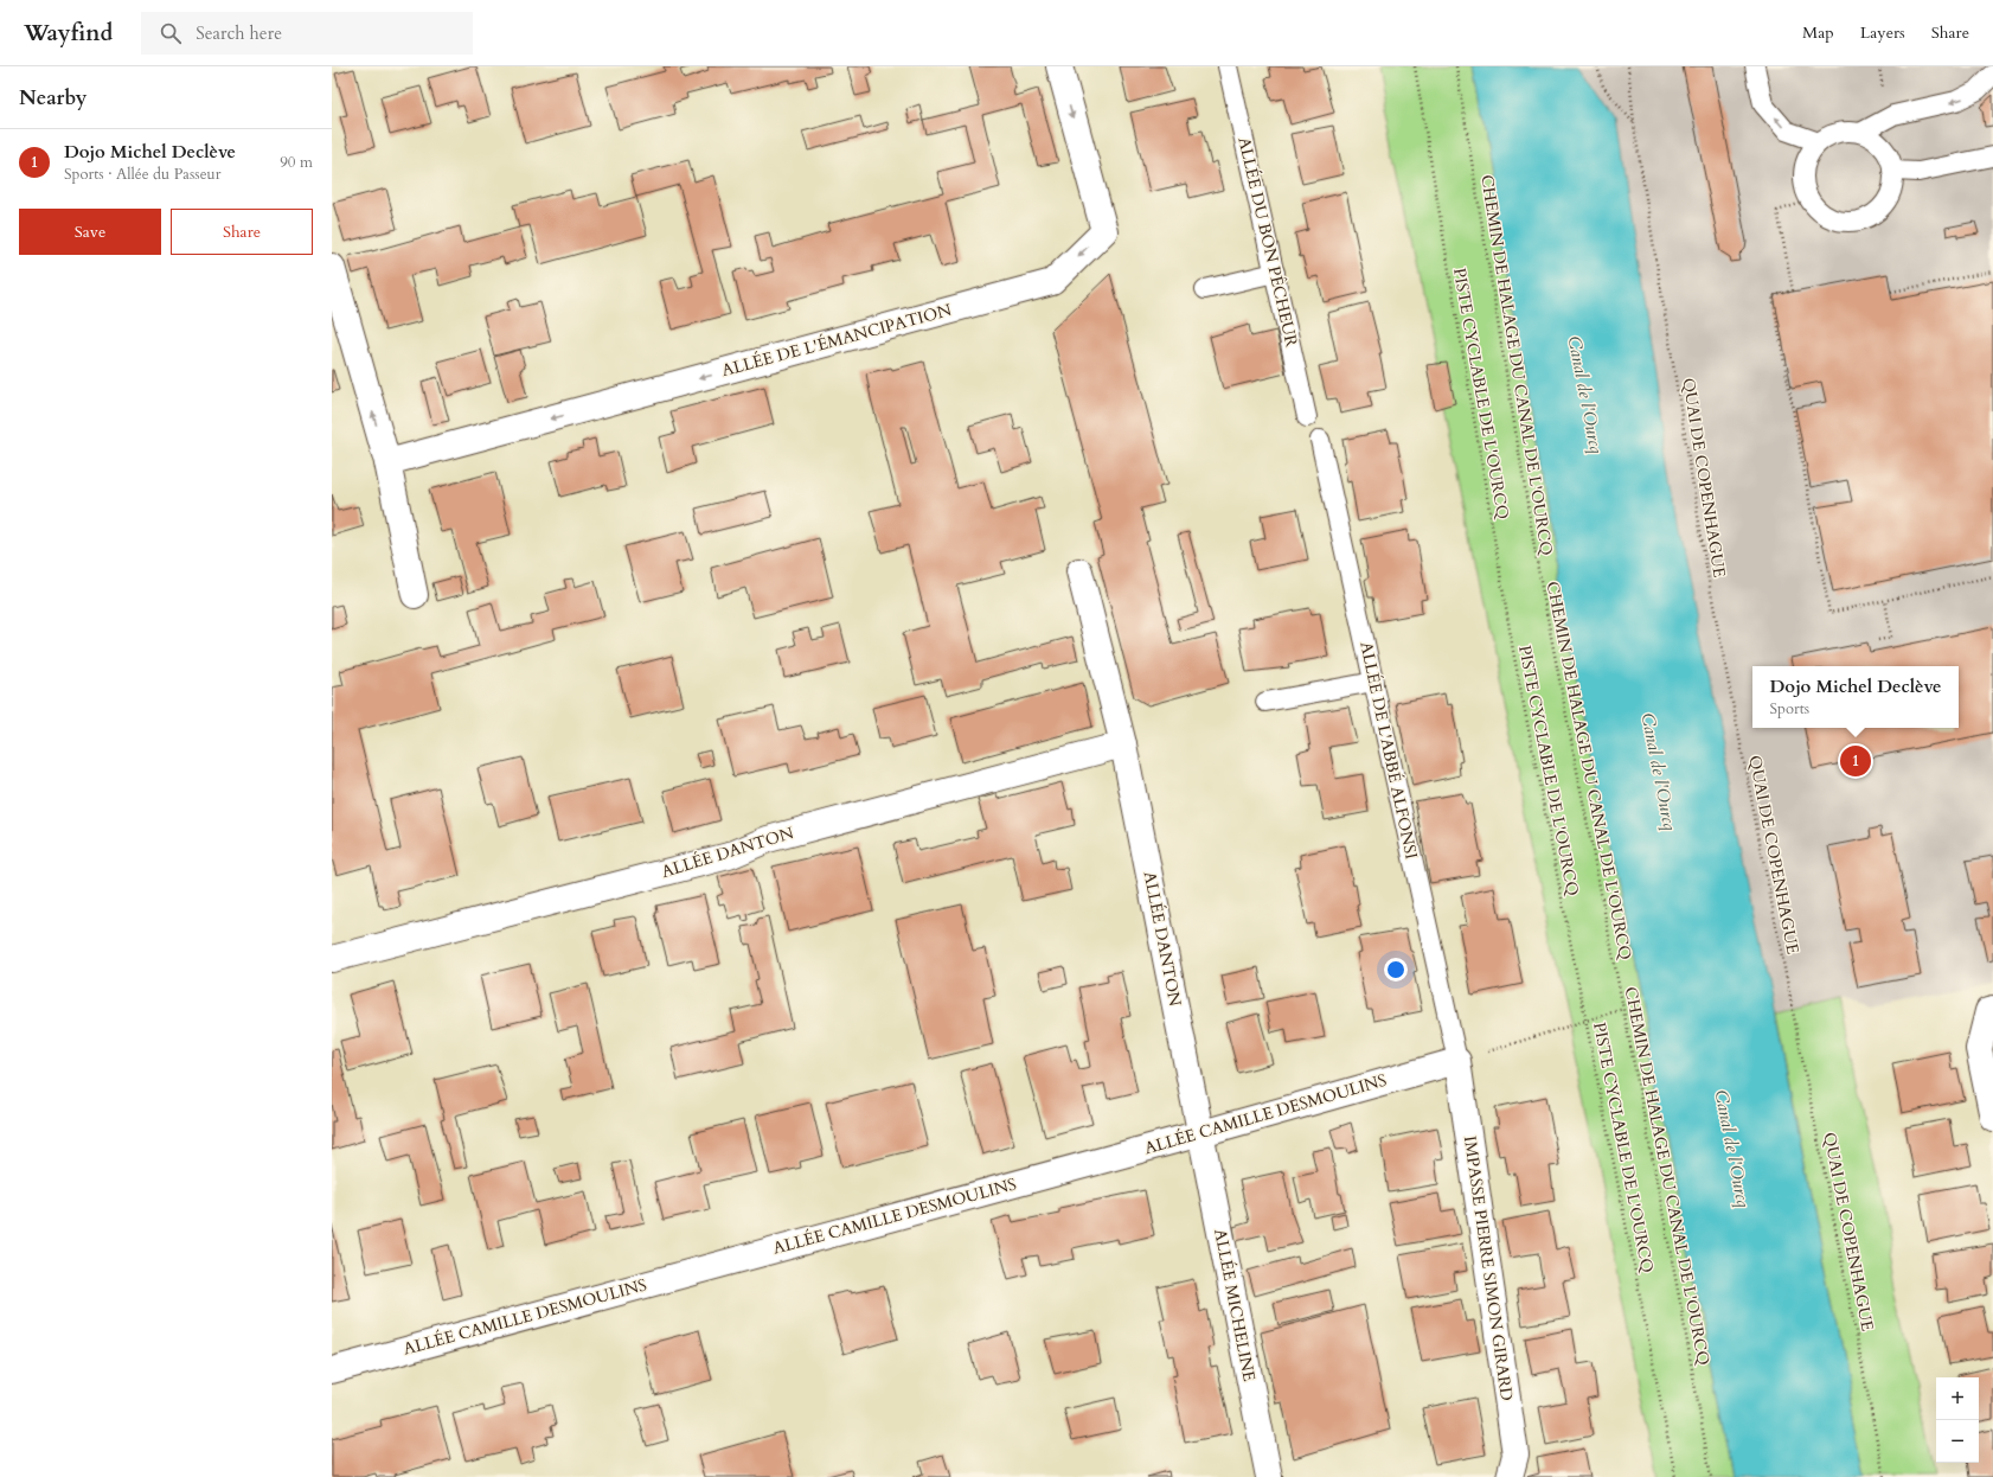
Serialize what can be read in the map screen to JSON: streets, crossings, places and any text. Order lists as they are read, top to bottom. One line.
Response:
{"streets":{"street":["ALLÉE DE L'ÉMANCIPATION","ALLÉE DANTON","ALLÉE CAMILLE DESMOULINS","IMPASSE PIERRE SIMON GIRARD","ALLÉE MICHELINE"],"lane":["ALLÉE DU BON PÊCHEUR","ALLÉE DE L'ABBÉ ALFONSI"],"path":["CHEMIN DE HALAGE DU CANAL DE L'OURCQ","PISTE CYCLABLE DE L'OURCQ","QUAI DE COPENHAGUE"]},"crossings":[["ALLÉE DE L'ABBÉ ALFONSI","ALLÉE CAMILLE DESMOULINS"],["ALLÉE DE L'ABBÉ ALFONSI","IMPASSE PIERRE SIMON GIRARD"],["ALLÉE DANTON","ALLÉE CAMILLE DESMOULINS"],["ALLÉE DANTON","ALLÉE MICHELINE"],["ALLÉE CAMILLE DESMOULINS","IMPASSE PIERRE SIMON GIRARD"],["ALLÉE CAMILLE DESMOULINS","ALLÉE MICHELINE"]],"one_way":["ALLÉE DE L'ÉMANCIPATION"],"water":["Canal de l'Ourcq"],"page":{"header":"Wayfind","search":"Search here","nav":["Map","Layers","Share"],"heading":"Nearby","list":[{"mark":"1","name":"Dojo Michel Declève","note":"Sports · Allée du Passeur","value":"90 m"}],"buttons":["Save","Share"],"popup":["Dojo Michel Declève","Sports"],"pins":"1","map_buttons":["+","−"]}}
